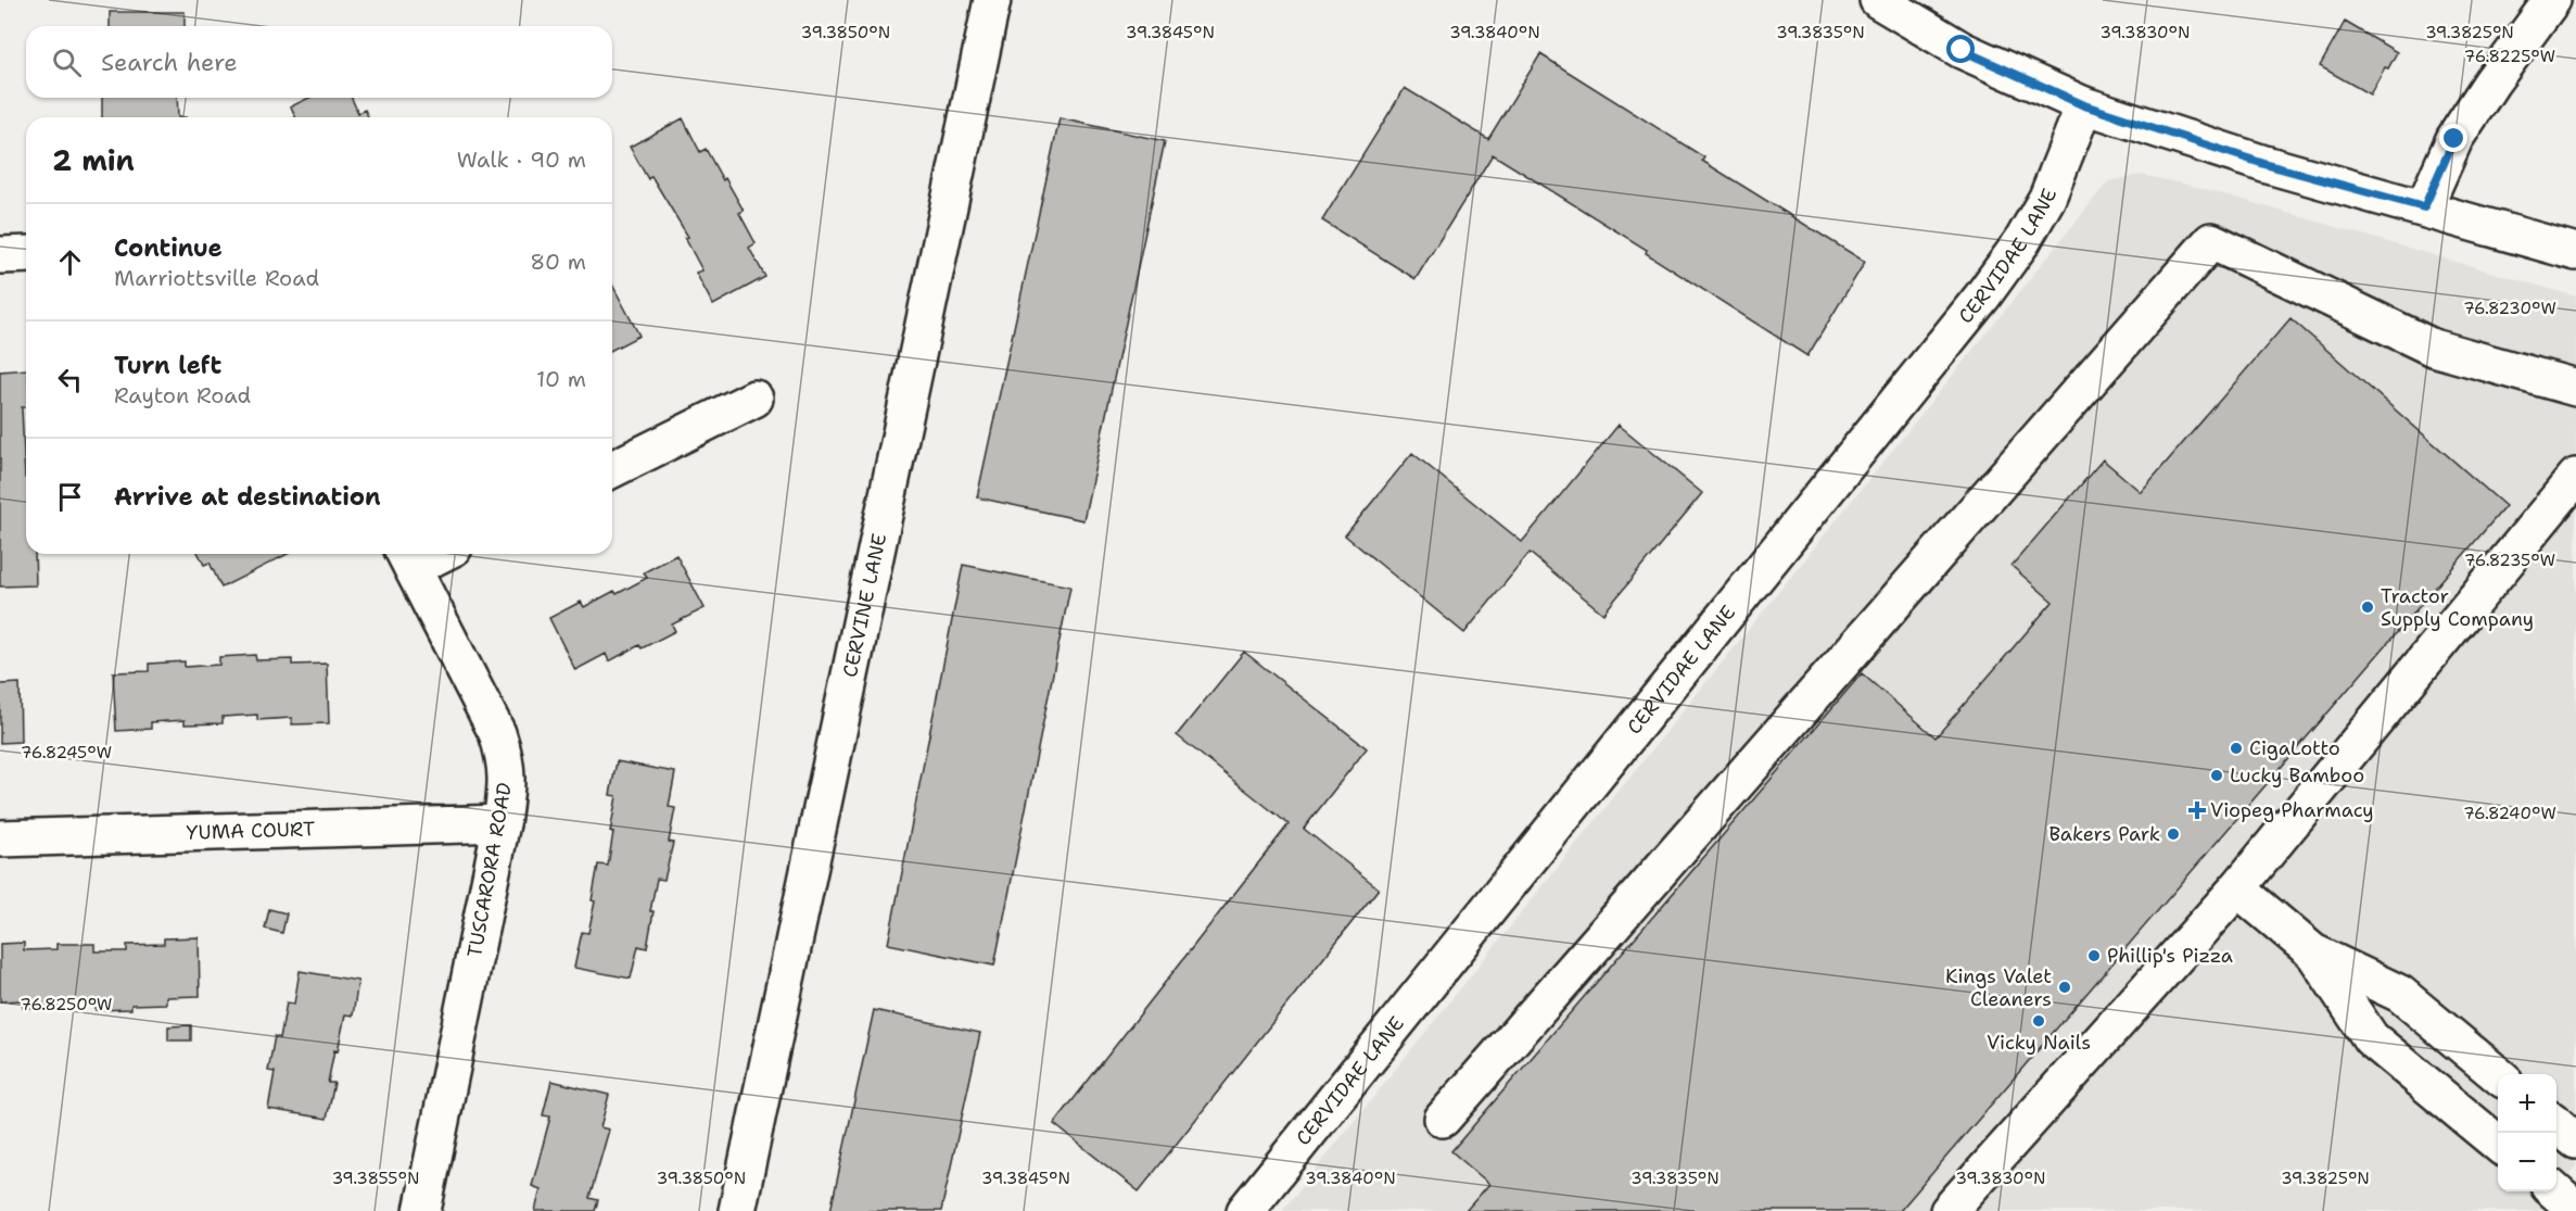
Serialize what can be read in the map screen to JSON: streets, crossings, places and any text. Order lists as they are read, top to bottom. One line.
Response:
{"streets":{"street":["CERVIDAE LANE","CERVINE LANE","YUMA COURT","TUSCARORA ROAD"]},"crossings":[["YUMA COURT","TUSCARORA ROAD"]],"places":{"other":["Tractor Supply Company","CigaLotto","Lucky Bamboo","Bakers Park","Phillip's Pizza","Kings Valet Cleaners","Vicky Nails"],"health":["Viopeg Pharmacy"]},"page":{"search":"Search here","heading":["2 min","Walk · 90 m"],"list":[["Continue","Marriottsville Road","80 m"],["Turn left","Rayton Road","10 m"],"Arrive at destination"],"map_buttons":["+","−"]},"coordinates":["39.3850°N","39.3845°N","39.3840°N","39.3835°N","39.3830°N","39.3825°N","76.8225°W","76.8230°W","76.8235°W","76.8245°W","76.8240°W","76.8250°W","39.3855°N"]}
